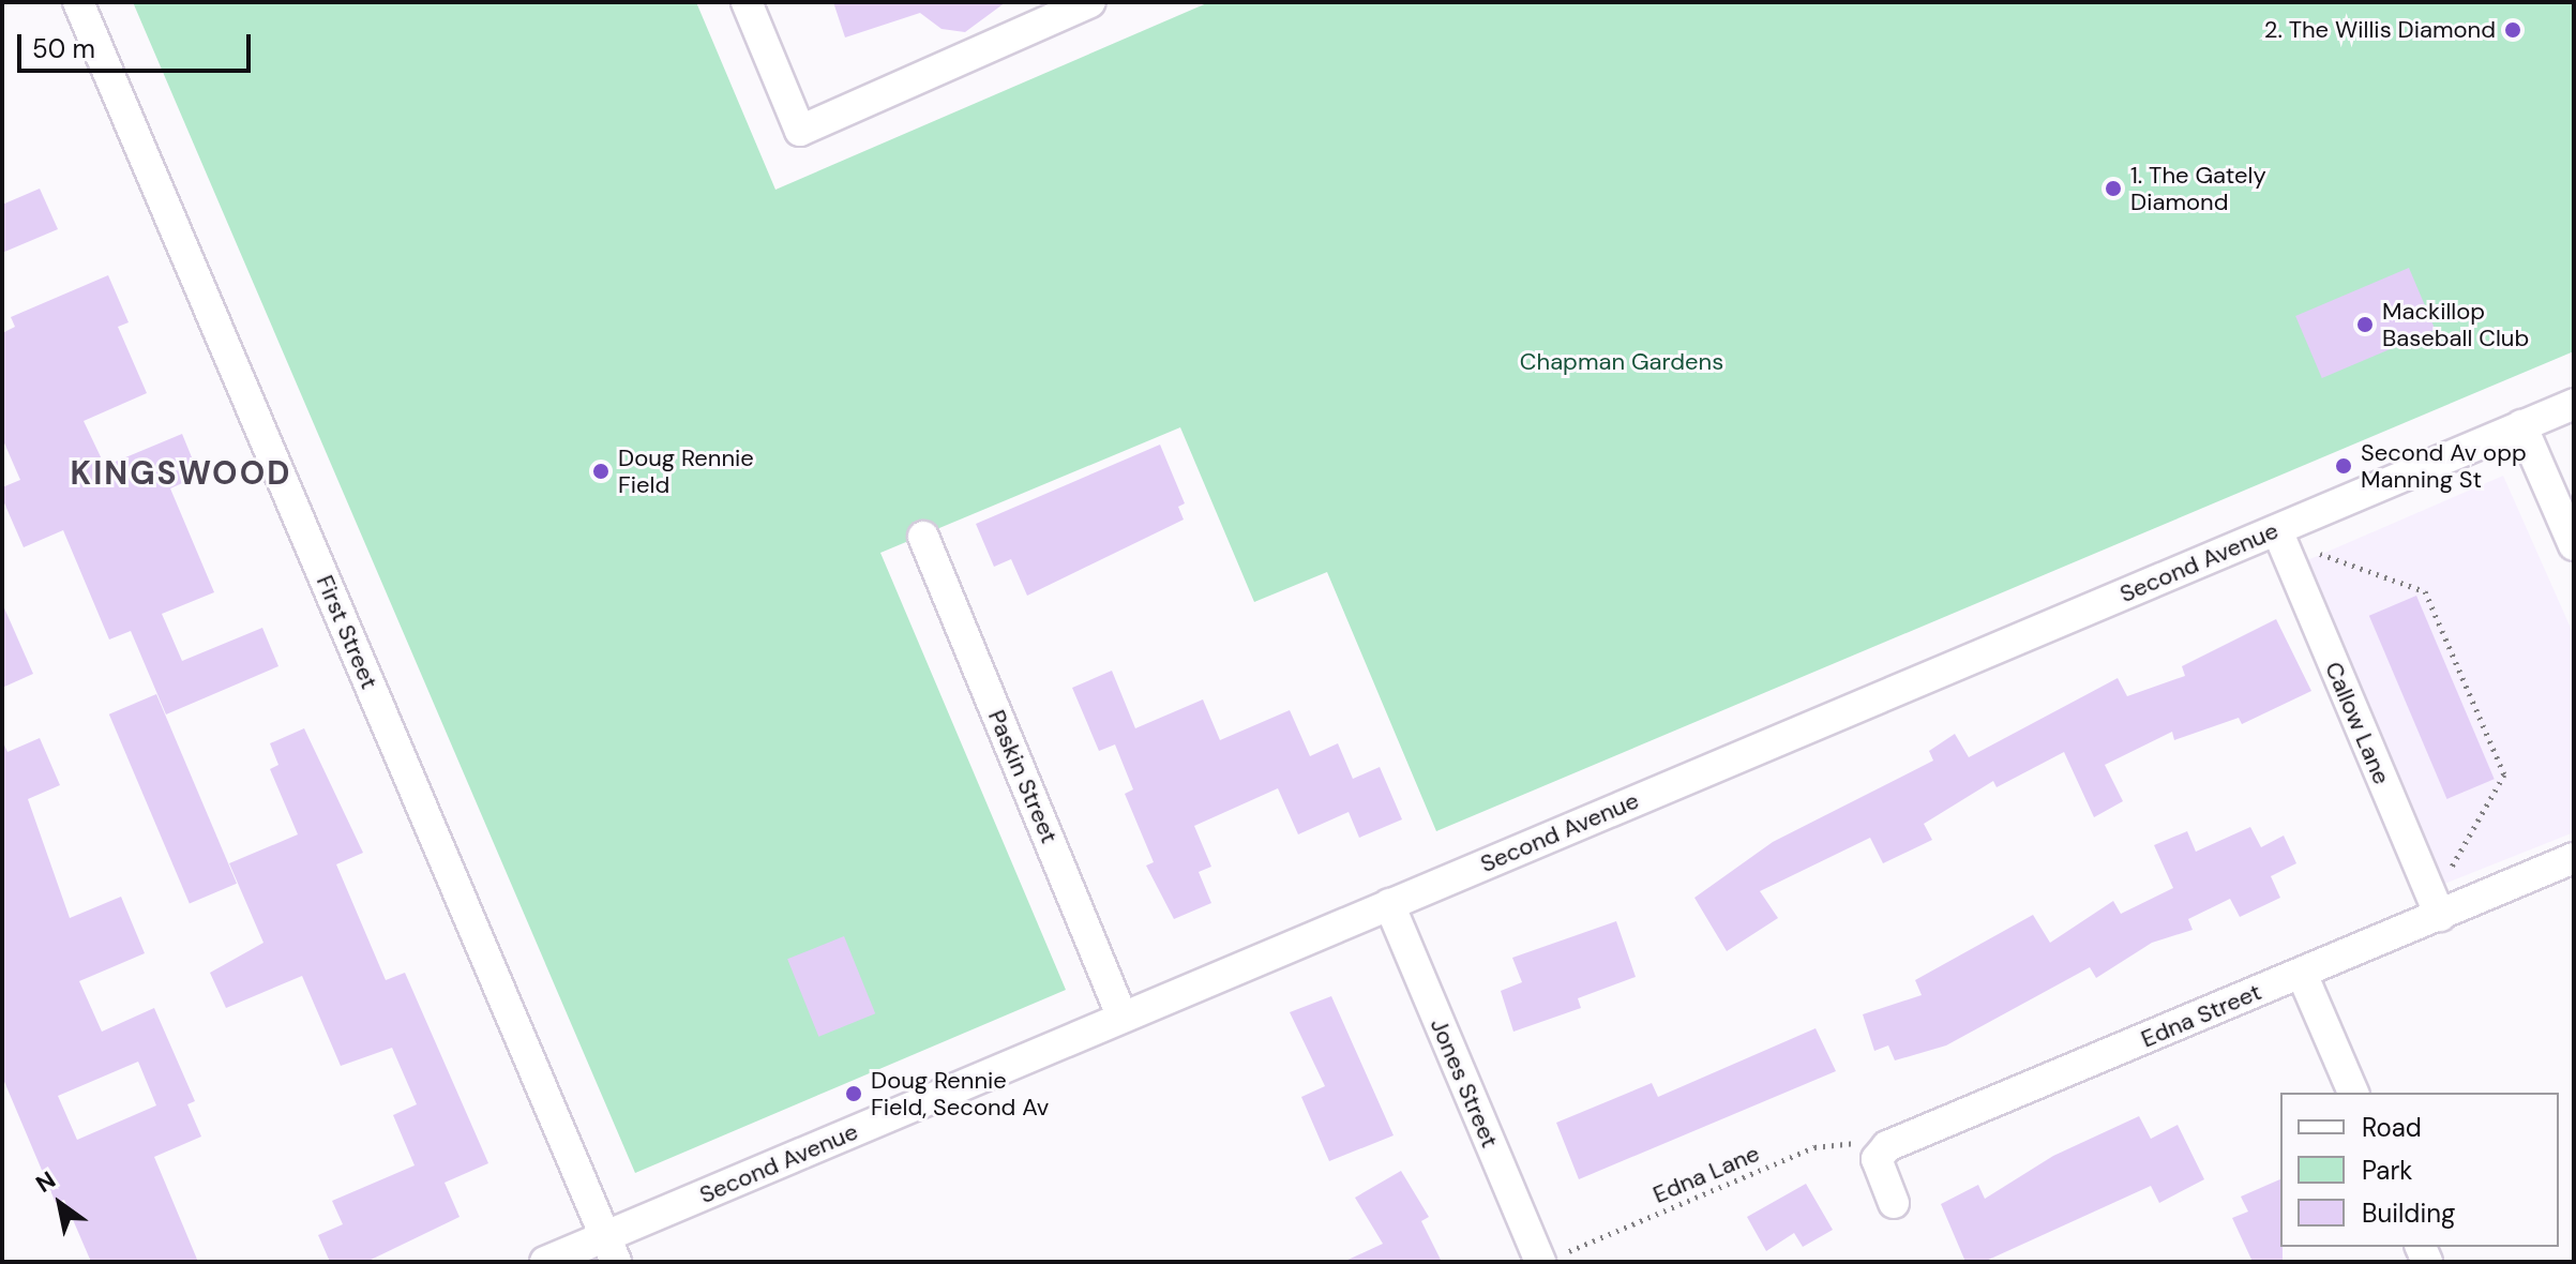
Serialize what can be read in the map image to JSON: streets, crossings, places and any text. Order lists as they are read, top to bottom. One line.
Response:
{"streets":{"street":["Second Avenue","First Street","Callow Lane","Paskin Street","Edna Street","Jones Street"],"path":["Edna Lane"]},"crossings":[["Second Avenue","First Street"],["Second Avenue","Callow Lane"],["Second Avenue","Paskin Street"],["Second Avenue","Jones Street"],["Callow Lane","Edna Street"],["Edna Street","Edna Lane"],["Jones Street","Edna Lane"]],"districts":["KINGSWOOD"],"parks":["Chapman Gardens"],"places":["2. The Willis Diamond","1. The Gately Diamond","Mackillop Baseball Club","Second Av opp Manning St","Doug Rennie Field","Doug Rennie Field, Second Av"],"legend":["Road","Park","Building"],"scale_bar":"50 m","north":"top left"}
